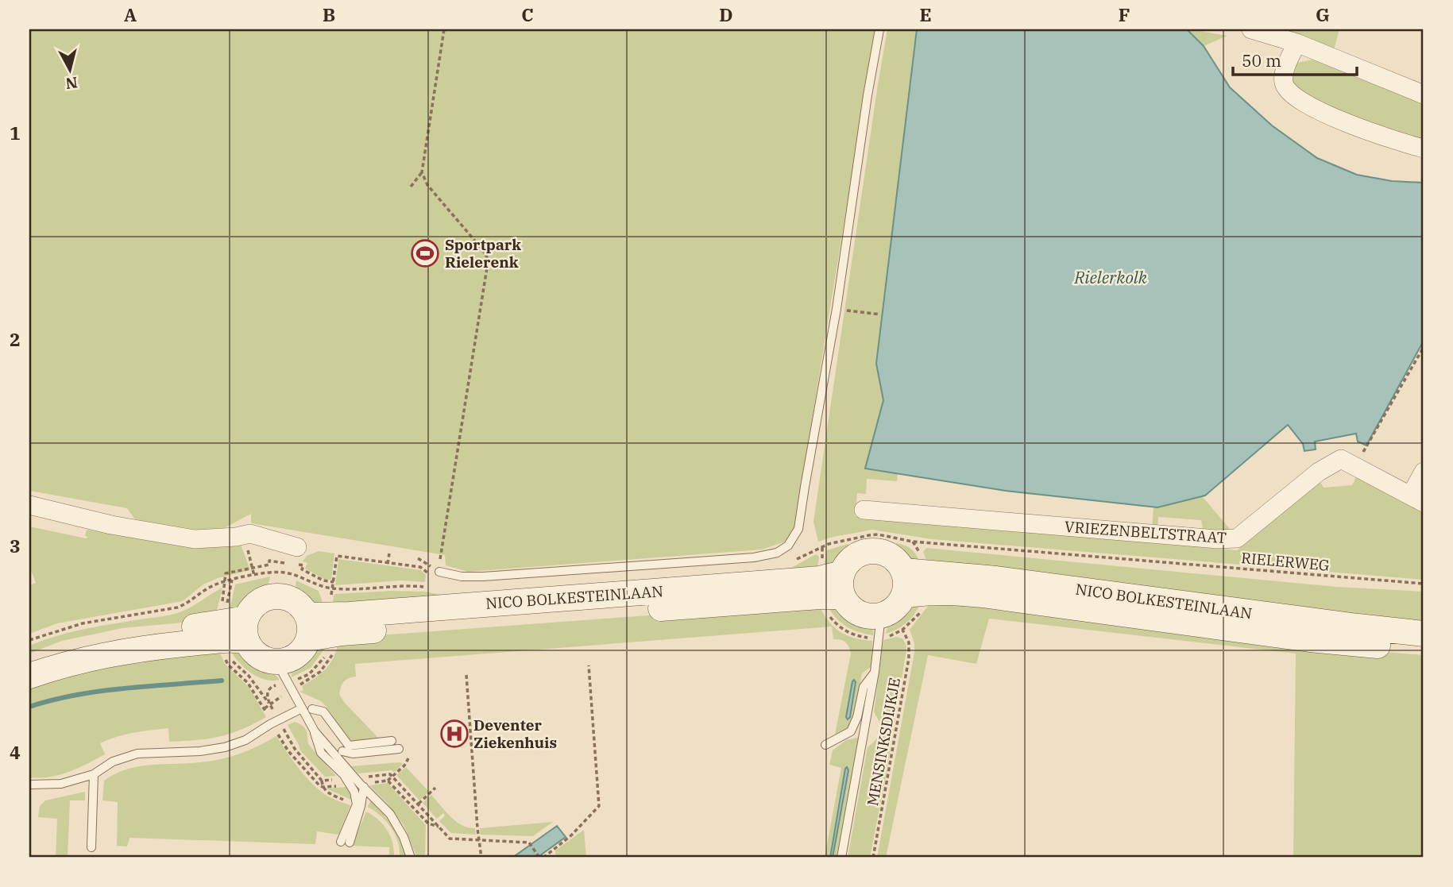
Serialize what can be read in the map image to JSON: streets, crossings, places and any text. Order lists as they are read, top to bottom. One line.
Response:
{"streets":{"street":["VRIEZENBELTSTRAAT","NICO BOLKESTEINLAAN"],"path":["RIELERWEG","MENSINKSDIJKJE"]},"water":["Rielerkolk"],"places":{"sports":["Sportpark Rielerenk"],"hospital":["Deventer Ziekenhuis"]},"scale_bar":"50 m","north":"bottom","grid":{"columns":["A","B","C","D","E","F","G"],"rows":["1","2","3","4"]}}
